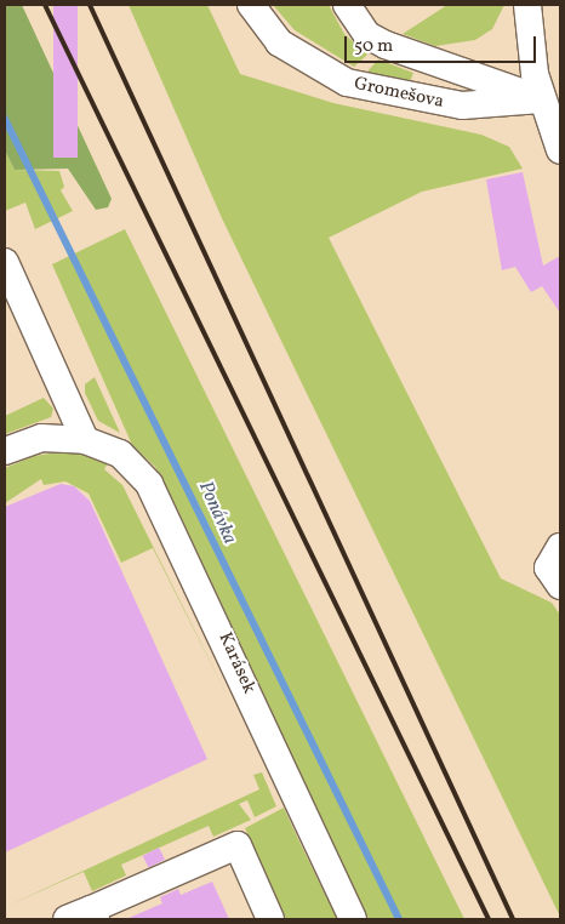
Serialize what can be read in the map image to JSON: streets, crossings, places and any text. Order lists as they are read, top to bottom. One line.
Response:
{"streets":{"street":["Gromešova","Karásek"]},"water":["Ponávka"],"scale_bar":"50 m"}
